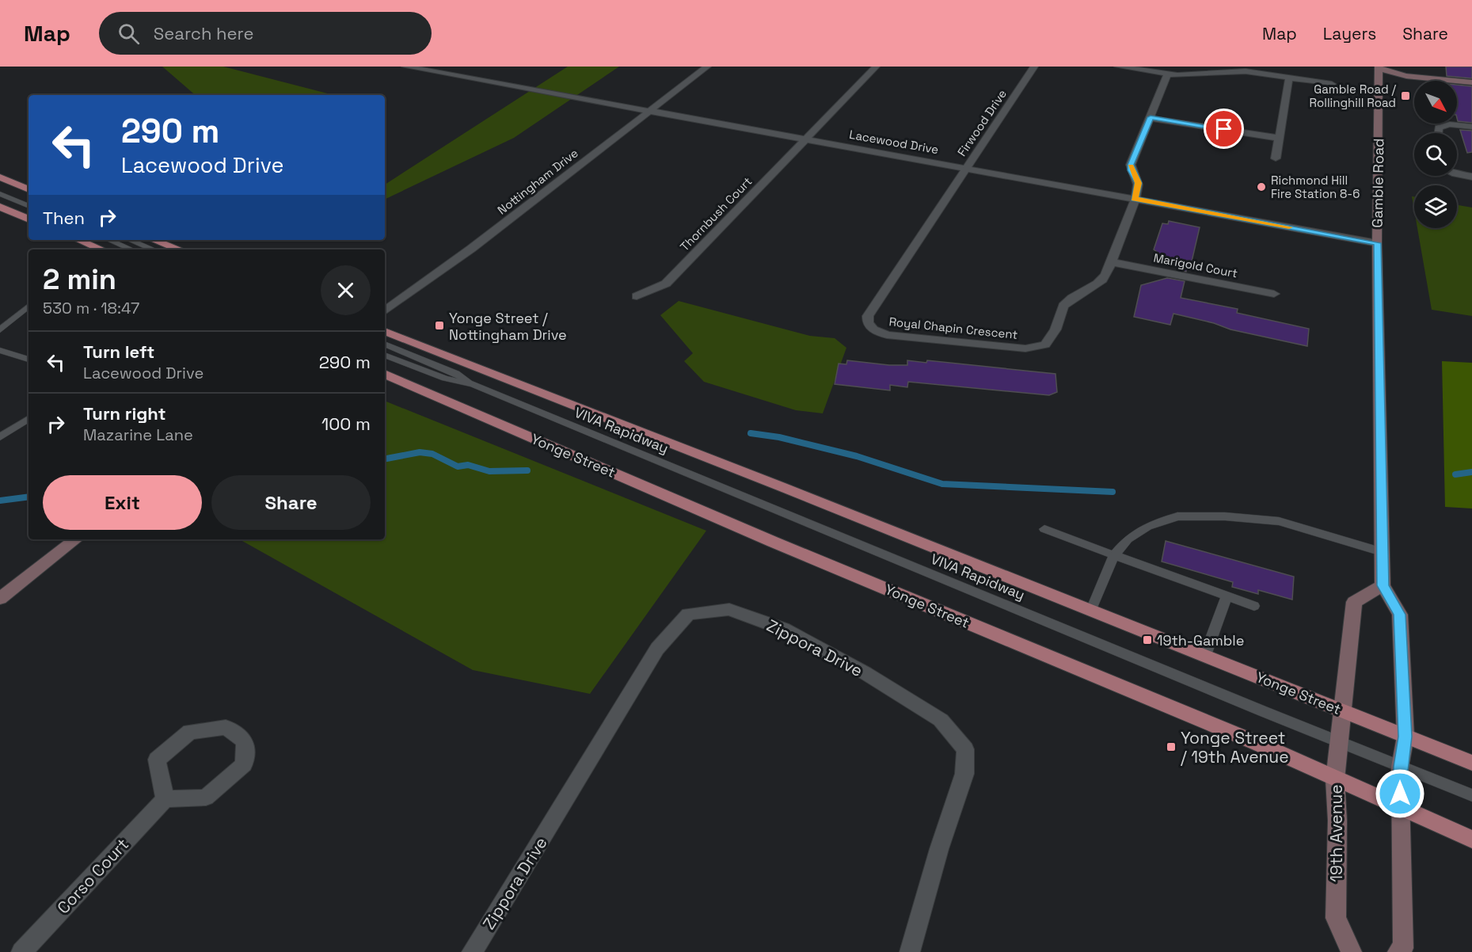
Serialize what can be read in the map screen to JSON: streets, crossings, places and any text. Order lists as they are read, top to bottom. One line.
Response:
{"streets":{"main road":["Gamble Road","Yonge Street","19th Avenue"],"street":["Firwood Drive","Lacewood Drive","Nottingham Drive","Thornbush Court","Marigold Court","Royal Chapin Crescent","Zippora Drive","Corso Court"],"lane":["VIVA Rapidway"]},"crossings":[["Firwood Drive","Lacewood Drive"],["Firwood Drive","Royal Chapin Crescent"],["Lacewood Drive","Nottingham Drive"],["Lacewood Drive","Gamble Road"],["Lacewood Drive","Thornbush Court"],["Lacewood Drive","Royal Chapin Crescent"],["Gamble Road","VIVA Rapidway"],["Gamble Road","Yonge Street"],["Marigold Court","Royal Chapin Crescent"],["VIVA Rapidway","19th Avenue"],["Yonge Street","19th Avenue"]],"places":{"transit":["Gamble Road / Rollinghill Road","Yonge Street / Nottingham Drive","19th-Gamble","Yonge Street / 19th Avenue"],"other":["Richmond Hill Fire Station 8-6"]},"north":"bottom right","page":{"header":"Map","search":"Search here","nav":["Map","Layers","Share"],"turn":["290 m","Lacewood Drive"],"then":"Then","heading":["2 min","530 m · 18:47"],"list":[{"name":"Turn left","note":"Lacewood Drive","value":"290 m"},{"name":"Turn right","note":"Mazarine Lane","value":"100 m"}],"buttons":["Exit","Share"]}}
